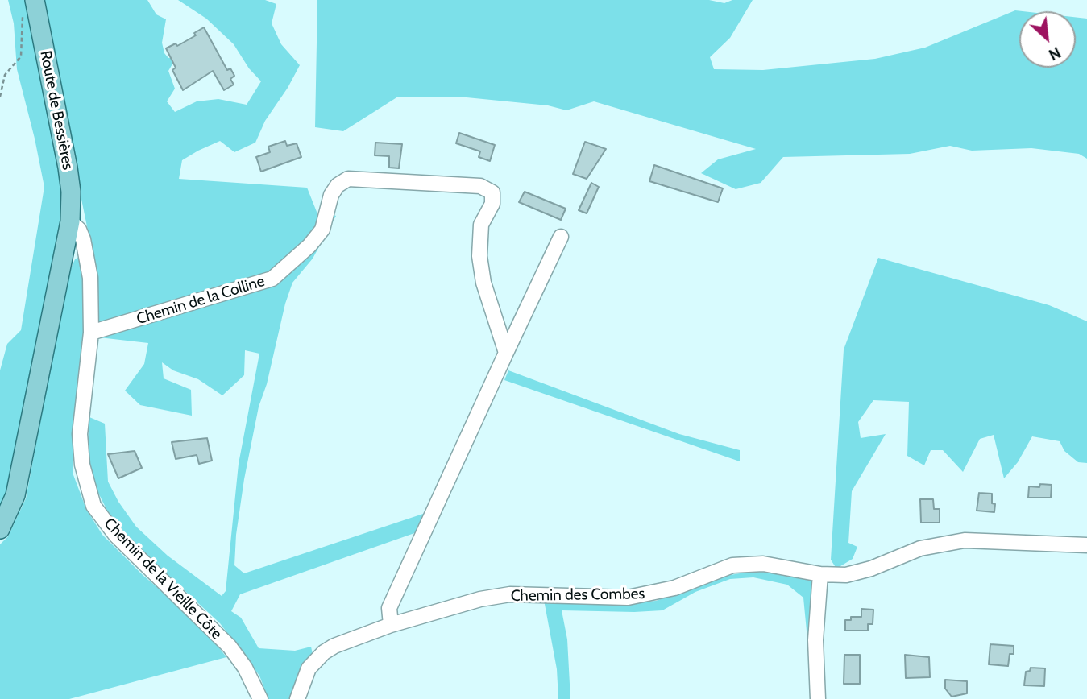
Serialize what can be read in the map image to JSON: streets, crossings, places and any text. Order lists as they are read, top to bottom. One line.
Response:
{"streets":{"main road":["Route de Bessières"],"street":["Chemin de la Colline","Chemin de la Vieille Côte","Chemin des Combes"]},"crossings":[["Route de Bessières","Chemin de la Vieille Côte"],["Chemin de la Colline","Chemin de la Vieille Côte"]],"north":"bottom right"}
